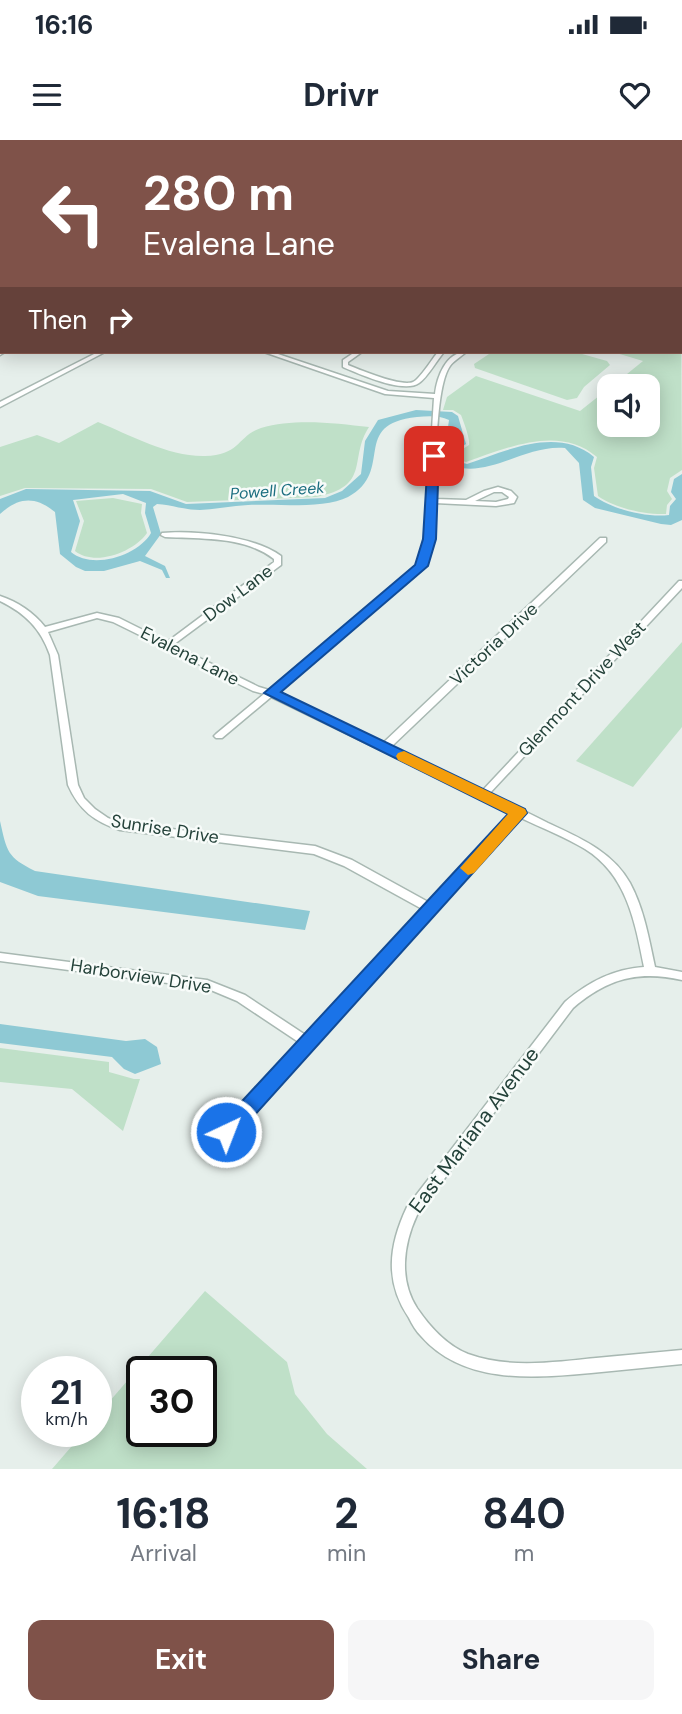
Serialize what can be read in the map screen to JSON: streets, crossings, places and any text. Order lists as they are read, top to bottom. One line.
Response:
{"streets":{"street":["Dow Lane","Victoria Drive","Evalena Lane","Glenmont Drive West","Sunrise Drive","Harborview Drive","East Mariana Avenue"]},"crossings":[["Dow Lane","Evalena Lane"],["Victoria Drive","Evalena Lane"],["Evalena Lane","Glenmont Drive West"],["Evalena Lane","Sunrise Drive"],["Evalena Lane","East Mariana Avenue"]],"water":["Powell Creek"],"page":{"status":"16:16","header":"Drivr","turn":["280 m","Evalena Lane"],"then":"Then","speed":"21 km/h","limit":"30","eta":["16:18","Arrival","2","min","840","m"],"buttons":["Exit","Share"]}}
